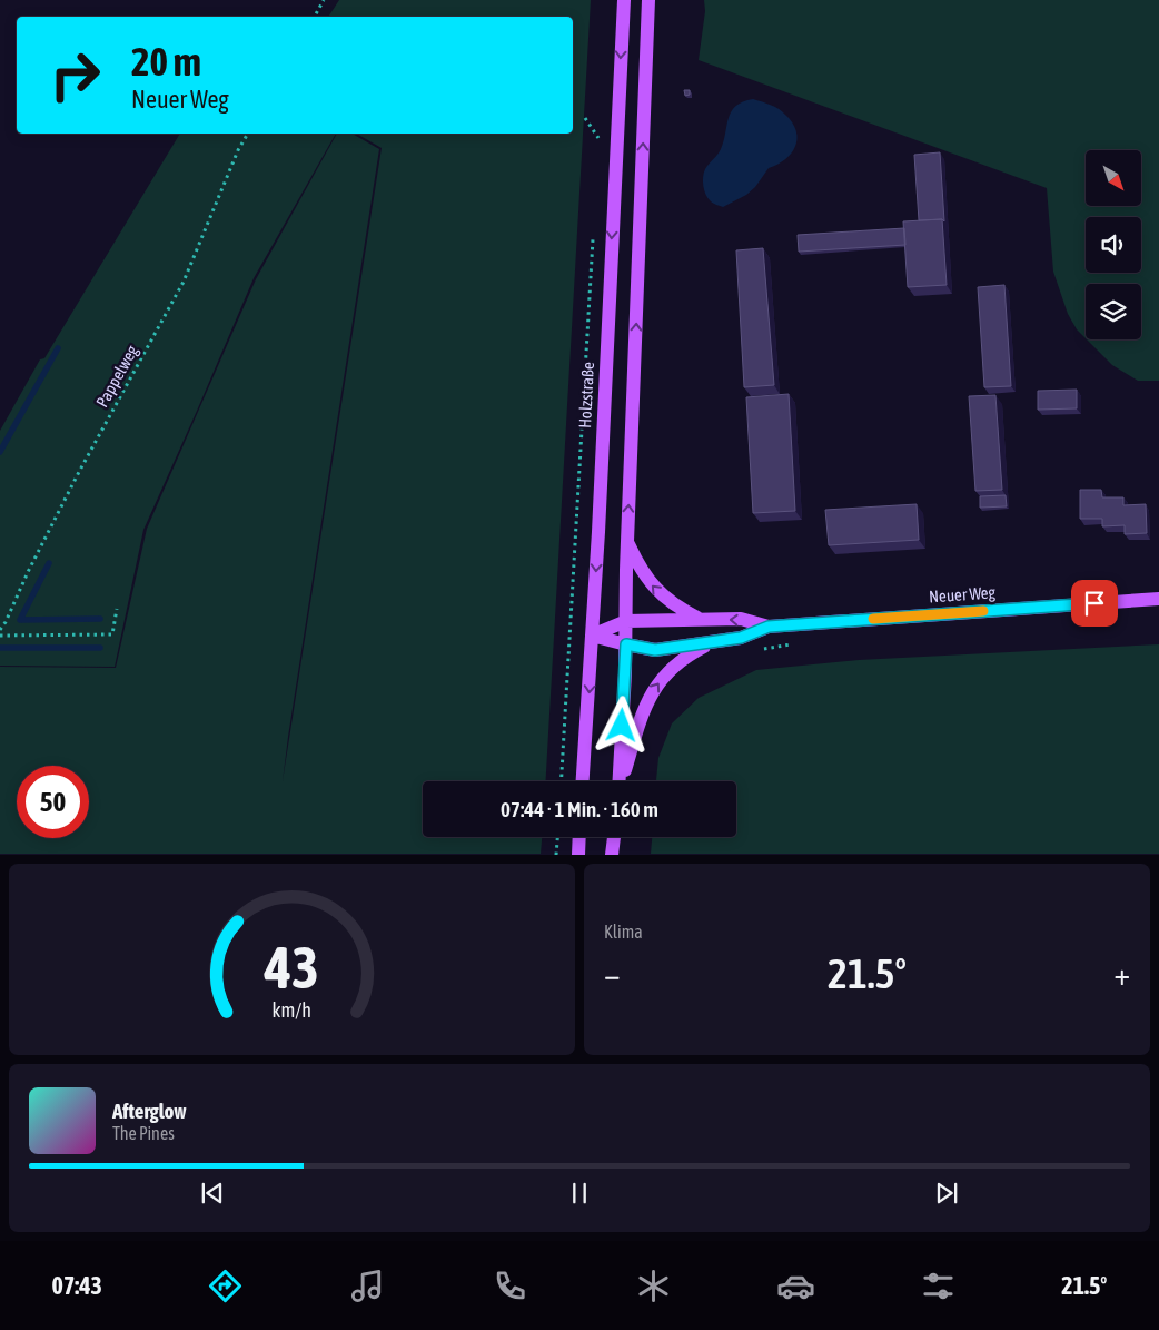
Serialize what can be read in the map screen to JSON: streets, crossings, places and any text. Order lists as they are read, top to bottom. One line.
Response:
{"streets":{"main road":["Holzstraße","Neuer Weg"],"path":["Pappelweg"]},"crossings":[["Holzstraße","Neuer Weg"]],"north":"bottom right","page":{"turn":["20 m","Neuer Weg"],"limit":"50","trip":"07:44 · 1 Min. · 160 m","tile":"Klima","heat":["−","21.5°","+"],"song":["Afterglow","The Pines"],"tabs":["07:43","21.5°"],"gauge":["43","km/h"]}}
